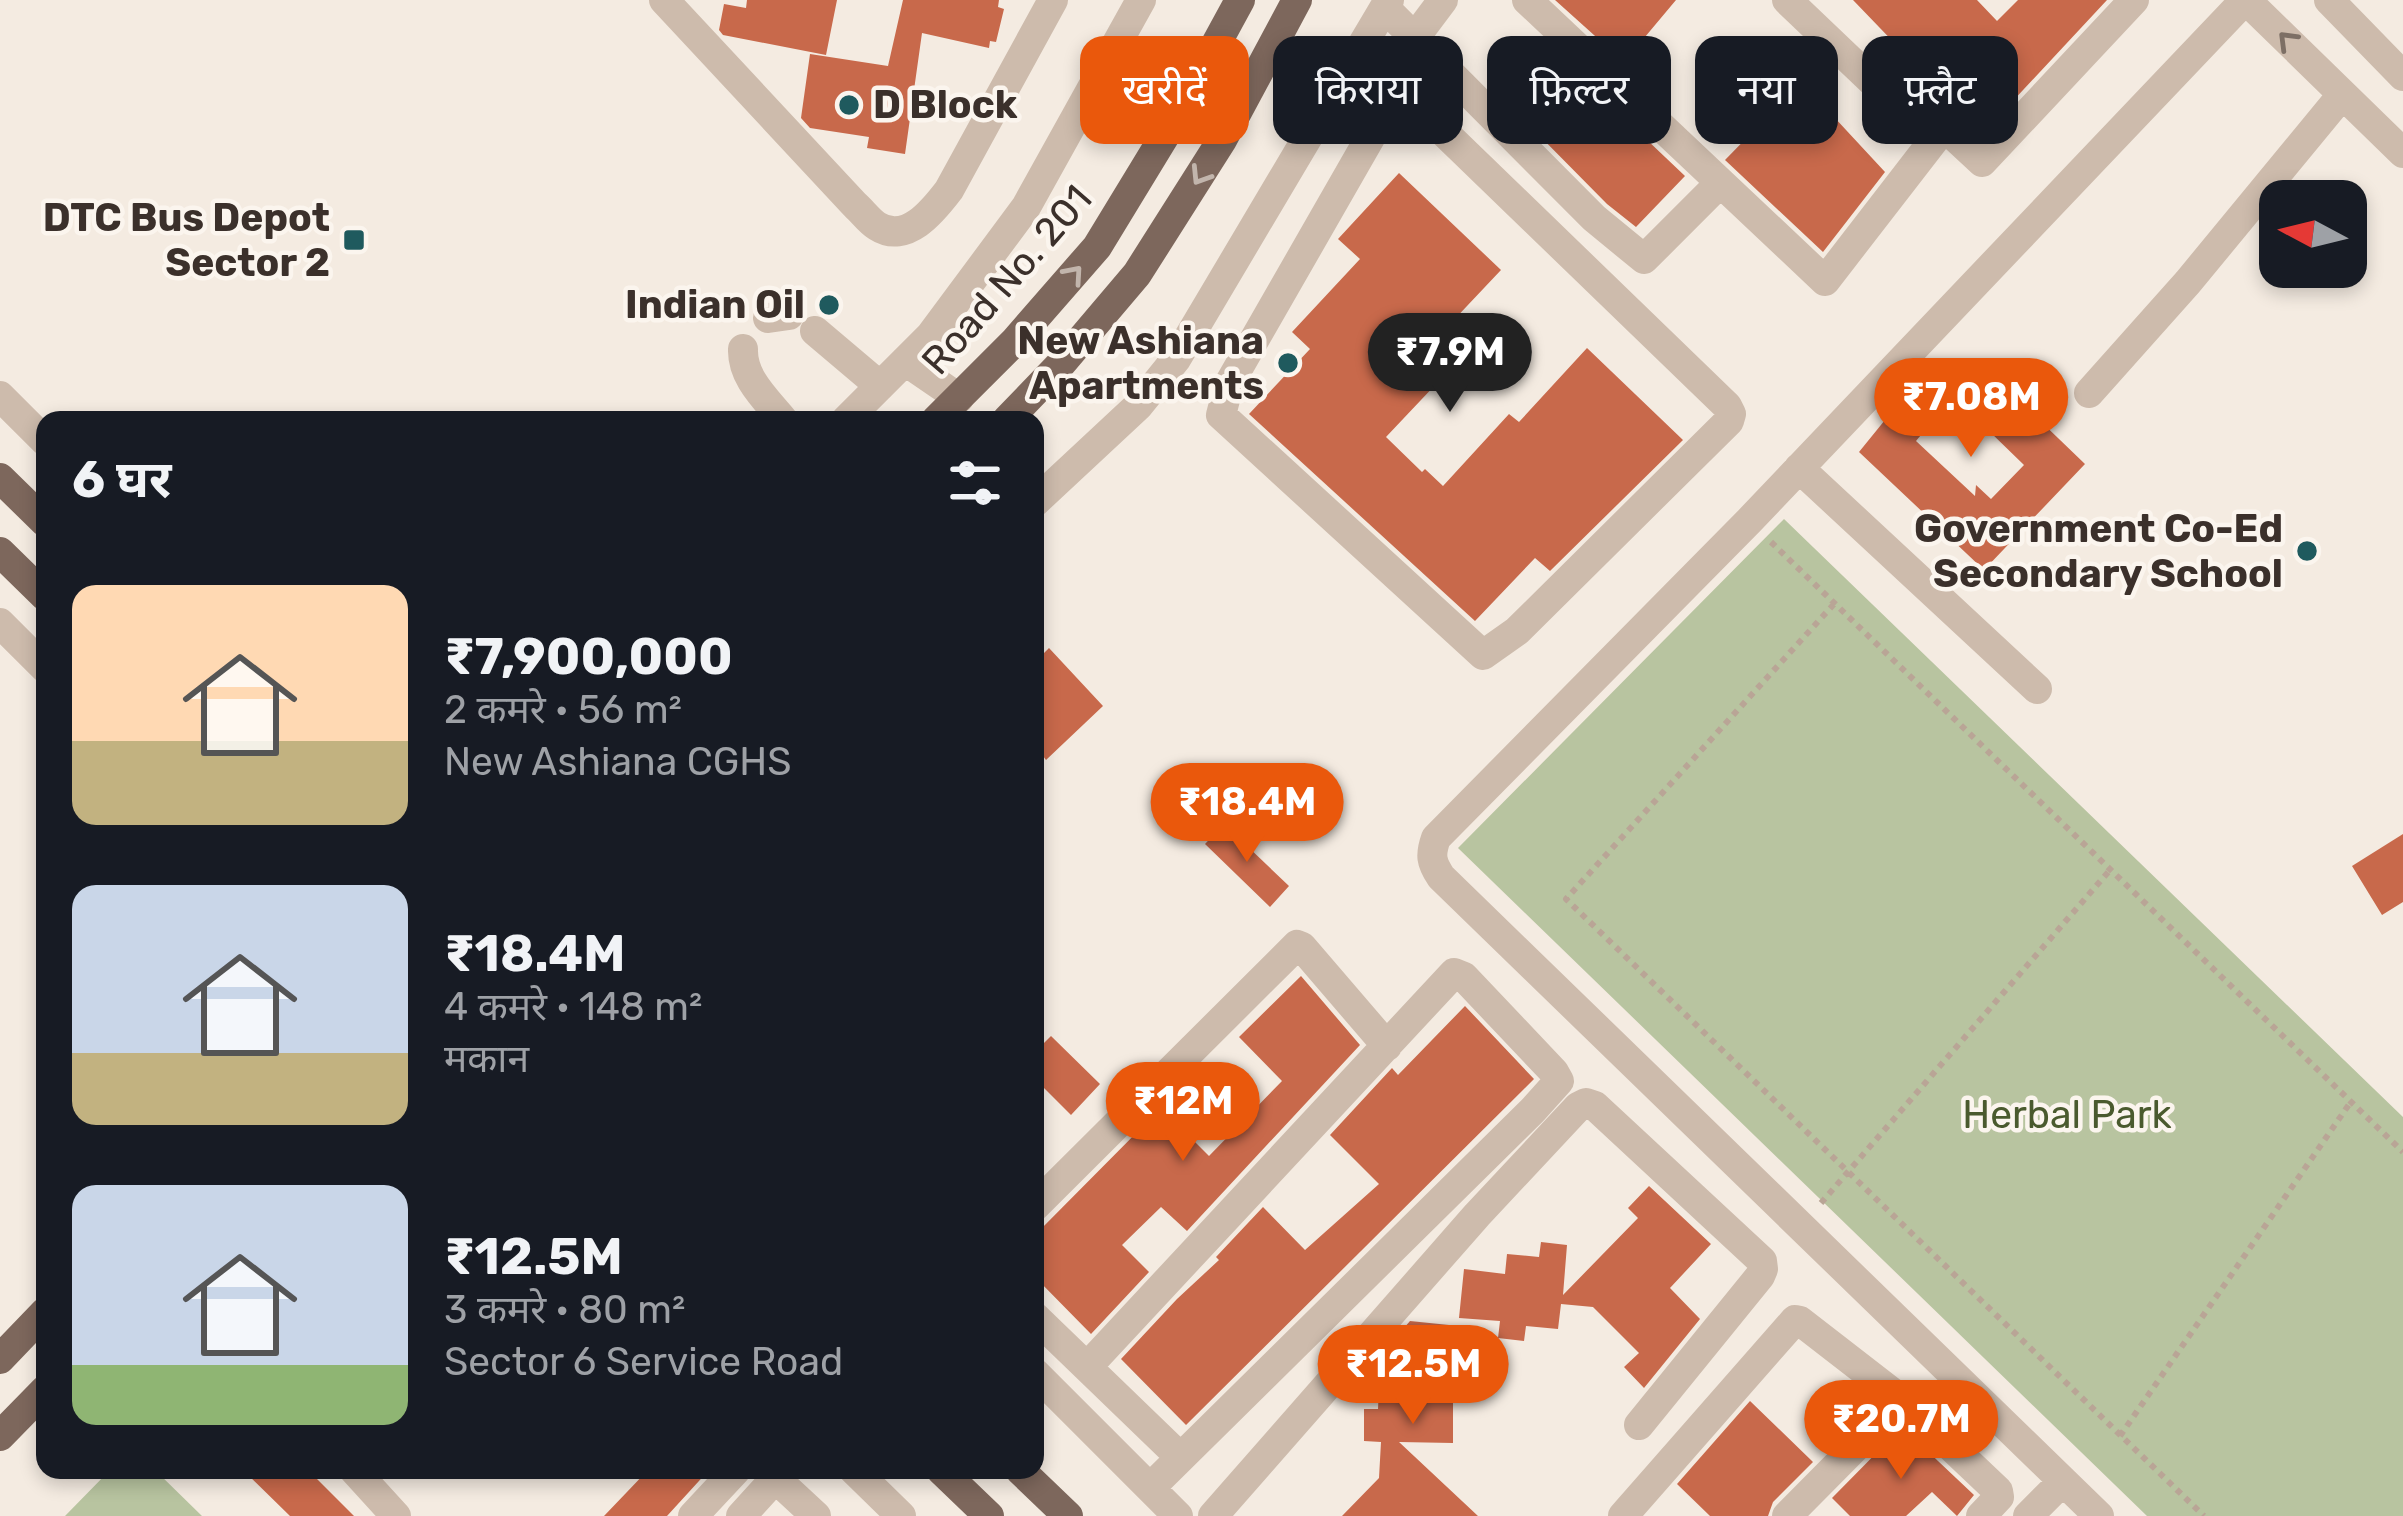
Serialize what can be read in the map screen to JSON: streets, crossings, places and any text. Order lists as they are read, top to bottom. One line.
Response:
{"streets":{"main road":["Road No. 201"]},"parks":["Herbal Park"],"places":{"other":["D Block","Indian Oil","New Ashiana Apartments","Government Co-Ed Secondary School"],"transit":["DTC Bus Depot Sector 2"]},"north":"left","page":{"chip":["खरीदें","किराया","फ़िल्टर","नया","फ़्लैट"],"price":["₹7.9M","₹7.08M","₹18.4M","₹12M","₹12.5M","₹20.7M"],"heading":"6 घर","list":[{"name":"₹7,900,000","note":"2 कमरे · 56 m² · New Ashiana CGHS"},{"name":"₹18.4M","note":"4 कमरे · 148 m² · मकान"},{"name":"₹12.5M","note":"3 कमरे · 80 m² · Sector 6 Service Road"}]}}
